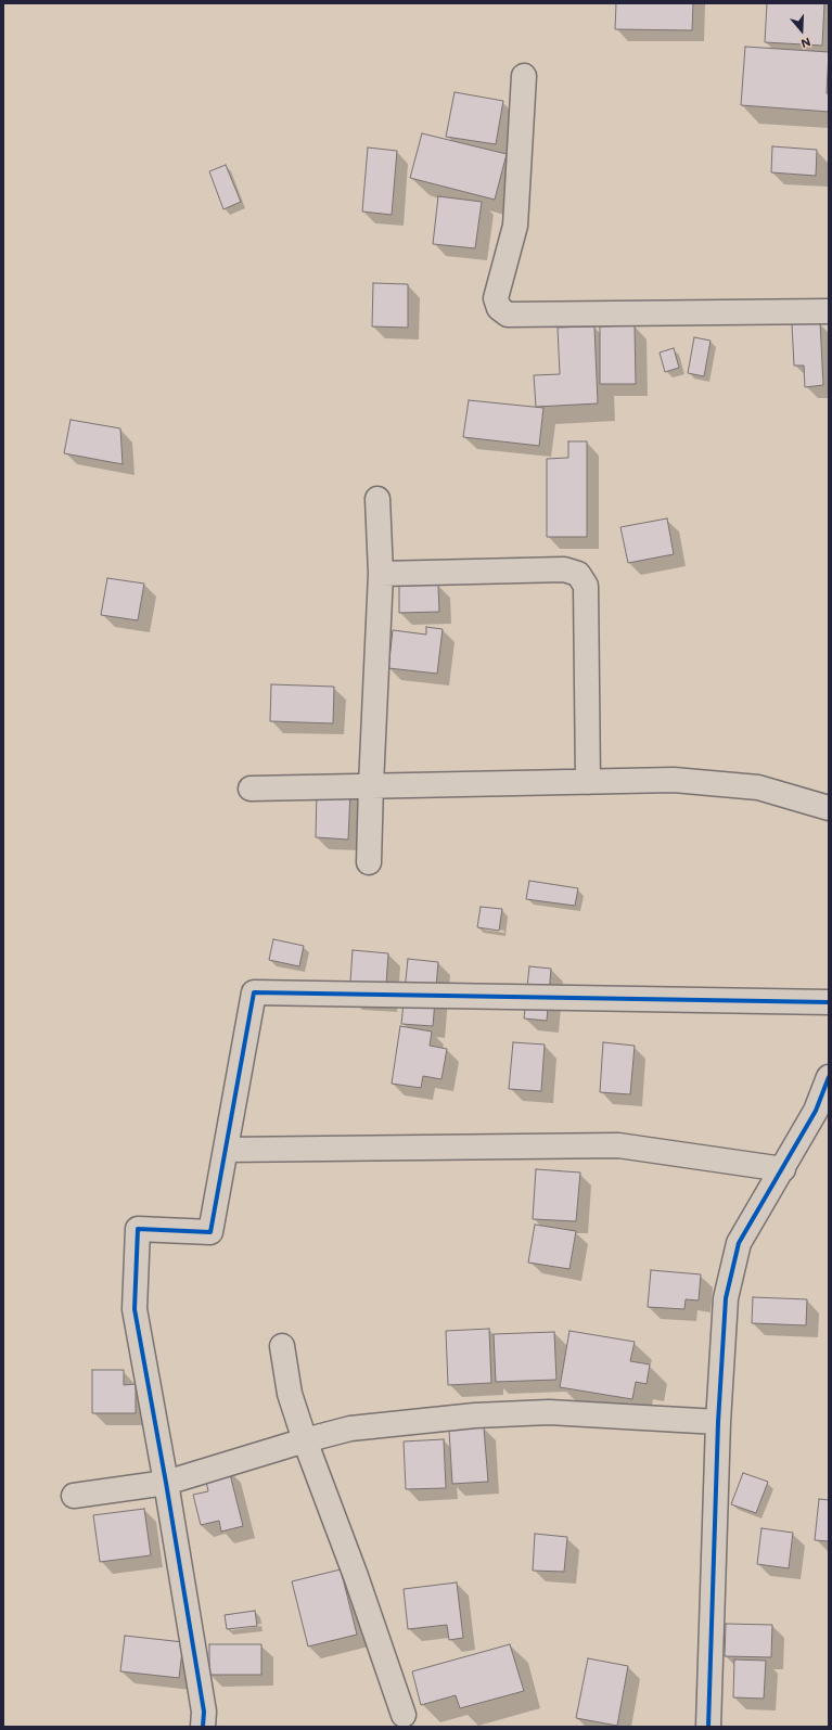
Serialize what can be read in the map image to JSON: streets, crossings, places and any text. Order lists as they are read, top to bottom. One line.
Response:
{"north":"bottom"}
